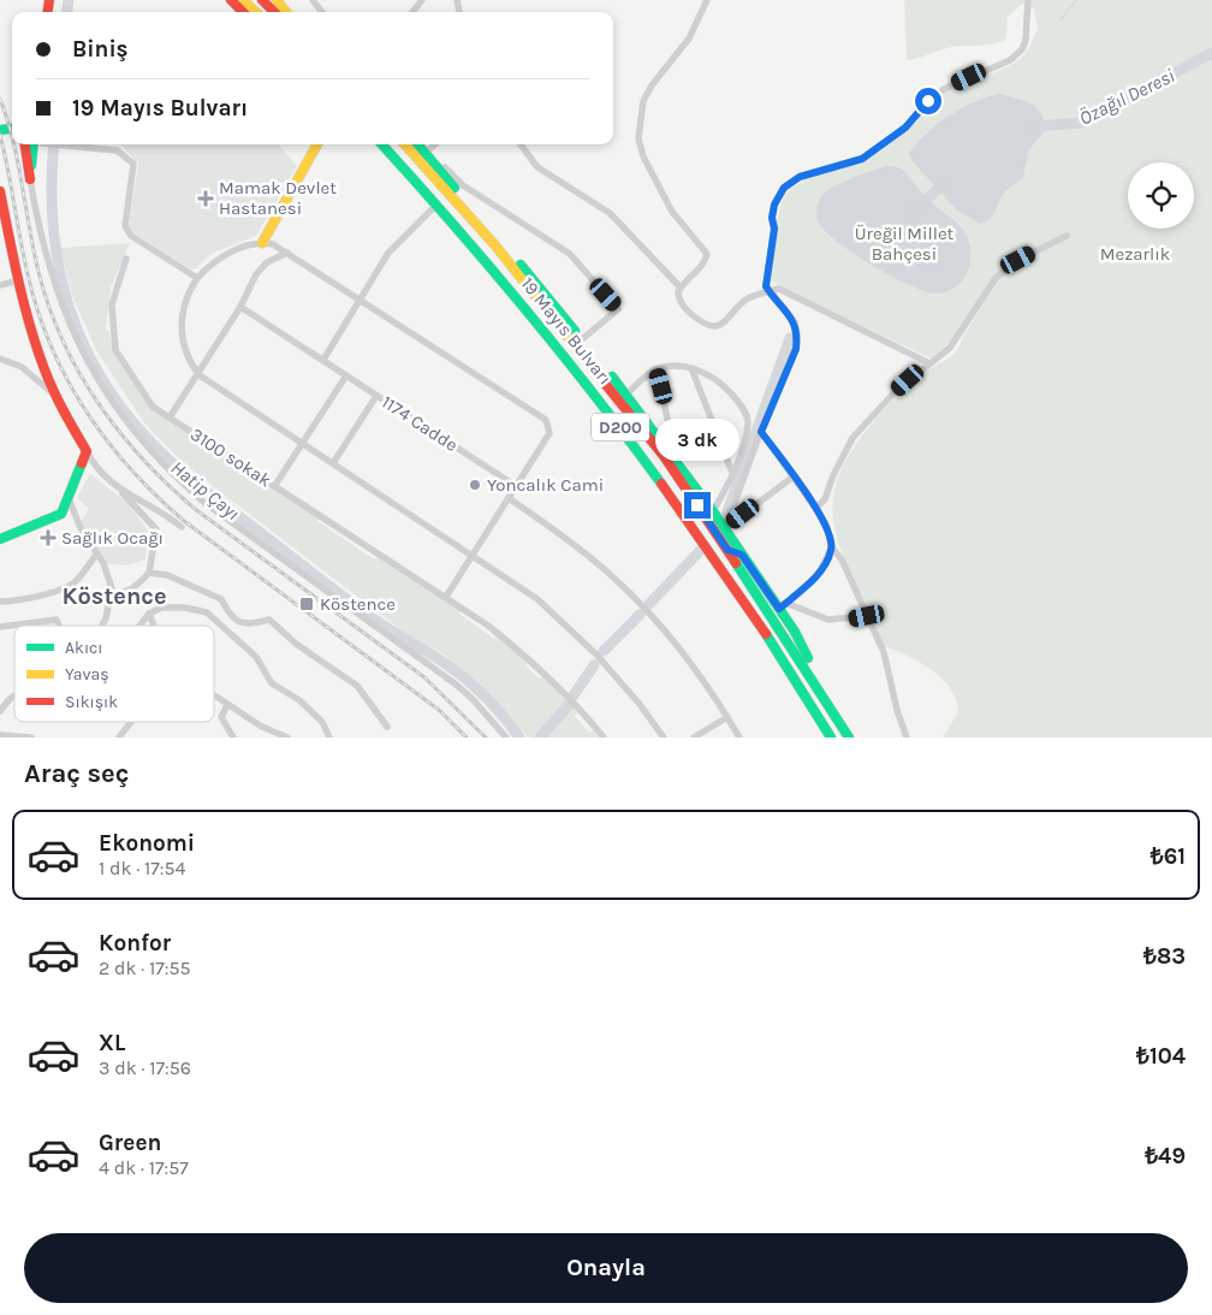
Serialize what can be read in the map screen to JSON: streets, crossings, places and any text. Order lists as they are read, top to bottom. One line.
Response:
{"streets":{"main road":["19 Mayıs Bulvarı","D200"],"street":["1174 Cadde","3100 sokak"]},"districts":["Köstence"],"water":["Özağıl Deresi","Hatip Çayı"],"parks":["Üreğil Millet Bahçesi","Mezarlık"],"places":{"health":["Mamak Devlet Hastanesi","Sağlık Ocağı"],"other":["Yoncalık Cami"],"transit":["Köstence"]},"legend":["Akıcı","Yavaş","Sıkışık"],"page":{"banner":["Biniş","19 Mayıs Bulvarı"],"bubble":"3 dk","heading":"Araç seç","list":[{"name":"Ekonomi","note":"1 dk · 17:54","value":"₺61"},{"name":"Konfor","note":"2 dk · 17:55","value":"₺83"},{"name":"XL","note":"3 dk · 17:56","value":"₺104"},{"name":"Green","note":"4 dk · 17:57","value":"₺49"}],"buttons":"Onayla"}}
